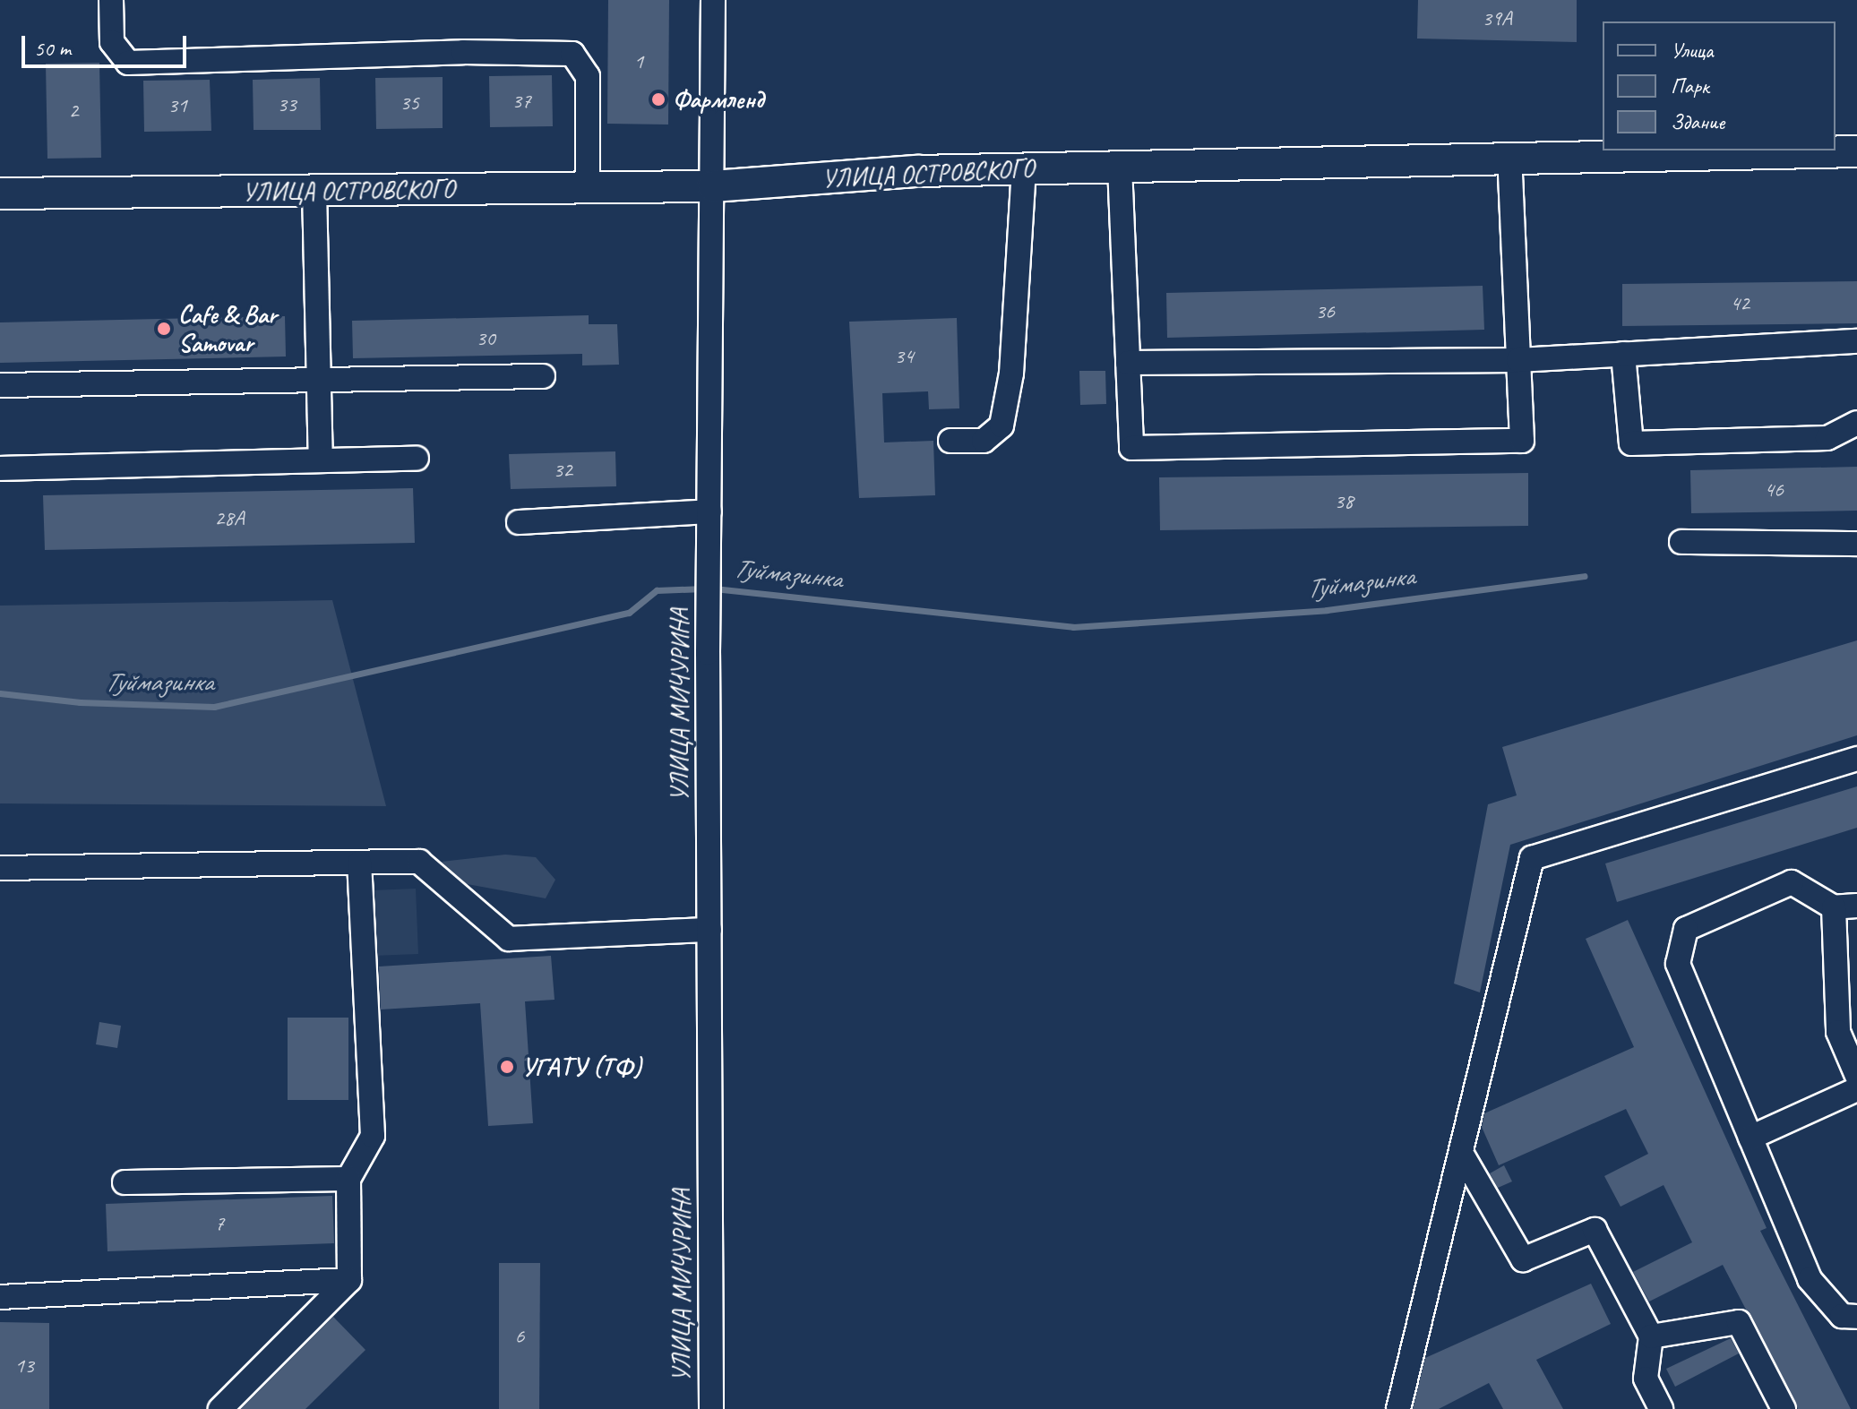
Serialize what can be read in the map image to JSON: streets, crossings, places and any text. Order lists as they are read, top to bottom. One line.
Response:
{"streets":{"main road":["УЛИЦА ОСТРОВСКОГО"],"street":["УЛИЦА МИЧУРИНА"]},"crossings":[["УЛИЦА ОСТРОВСКОГО","УЛИЦА МИЧУРИНА"]],"water":["Туймазинка"],"places":["Фармленд","Cafe & Bar Samovar","УГАТУ (ТФ)"],"house_numbers":["39А","1","37","35","33","31","2","42","36","30","34","32","46","38","28А","7","6","13"],"legend":["Улица","Парк","Здание"],"scale_bar":"50 m"}
